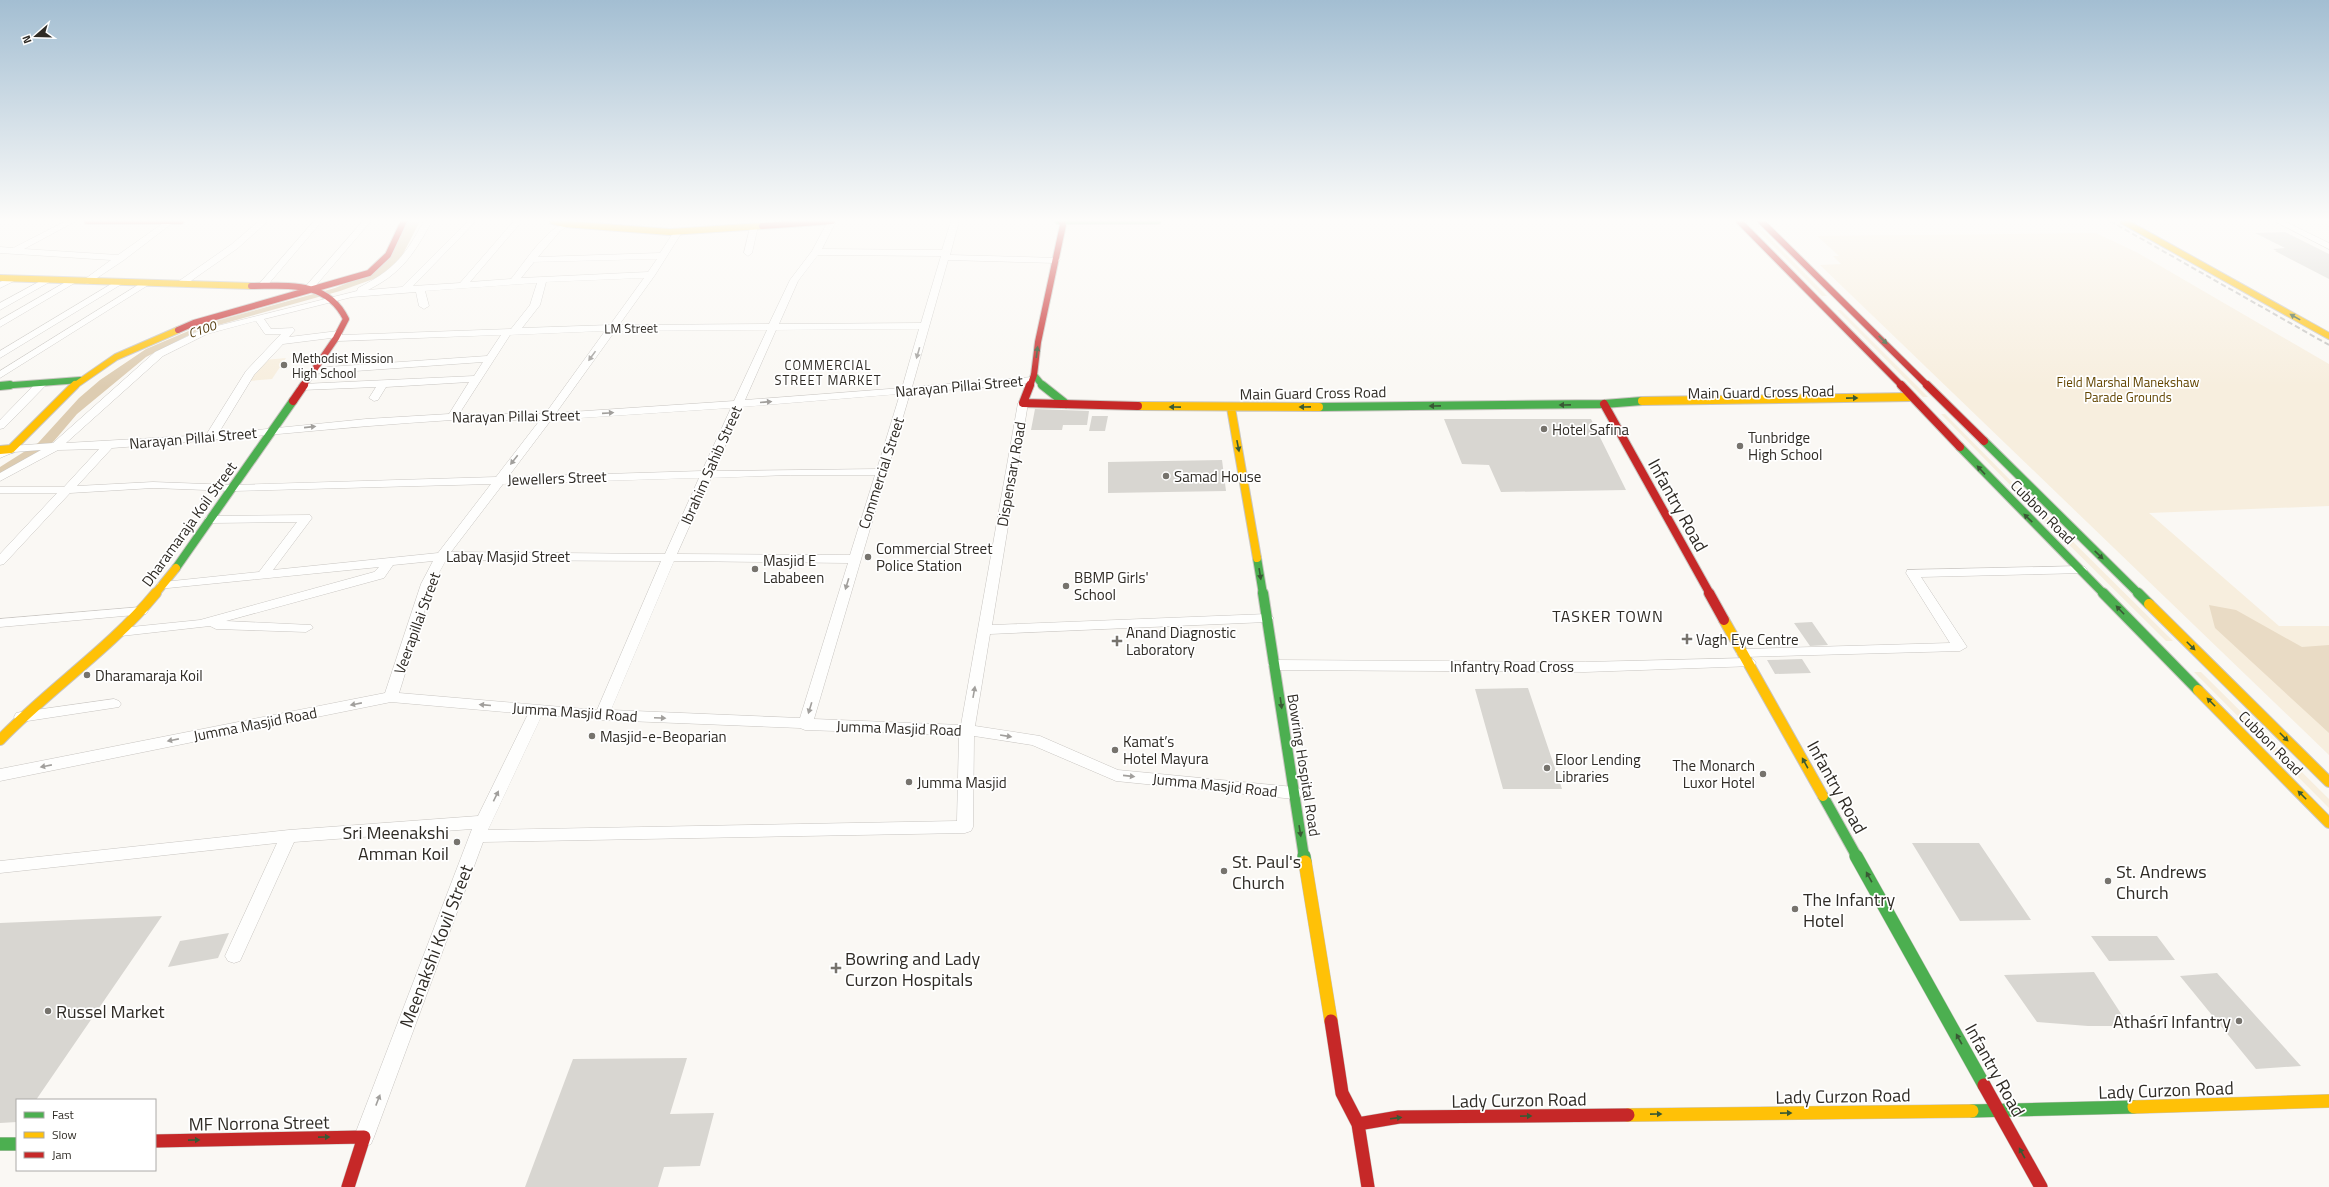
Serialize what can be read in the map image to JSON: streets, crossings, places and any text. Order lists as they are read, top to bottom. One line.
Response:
{"streets":{"street":["LM Street","Narayan Pillai Street","Main Guard Cross Road","Ibrahim Sahib Street","Commercial Street","Dispensary Road","Jewellers Street","Infantry Road","Cubbon Road","Dharamaraja Koil Street","Labay Masjid Street","Veerapillai Street","Infantry Road Cross","Jumma Masjid Road","Bowring Hospital Road","Meenakshi Kovil Street","Lady Curzon Road","MF Norrona Street"]},"crossings":[["LM Street","Ibrahim Sahib Street"],["LM Street","Commercial Street"],["LM Street","Dharamaraja Koil Street"],["LM Street","Veerapillai Street"],["Narayan Pillai Street","Ibrahim Sahib Street"],["Narayan Pillai Street","Commercial Street"],["Narayan Pillai Street","Dispensary Road"],["Narayan Pillai Street","Dharamaraja Koil Street"],["Narayan Pillai Street","Veerapillai Street"],["Main Guard Cross Road","Dispensary Road"],["Main Guard Cross Road","Infantry Road"],["Main Guard Cross Road","Cubbon Road"],["Main Guard Cross Road","Bowring Hospital Road"],["Ibrahim Sahib Street","Jewellers Street"],["Ibrahim Sahib Street","Labay Masjid Street"],["Ibrahim Sahib Street","Jumma Masjid Road"],["Commercial Street","Jewellers Street"],["Commercial Street","Labay Masjid Street"],["Commercial Street","Jumma Masjid Road"],["Dispensary Road","Jumma Masjid Road"],["Dispensary Road","Meenakshi Kovil Street"],["Jewellers Street","Dharamaraja Koil Street"],["Jewellers Street","Veerapillai Street"],["Infantry Road","Infantry Road Cross"],["Infantry Road","Lady Curzon Road"],["Cubbon Road","Infantry Road Cross"],["Dharamaraja Koil Street","Labay Masjid Street"],["Labay Masjid Street","Veerapillai Street"],["Veerapillai Street","Jumma Masjid Road"],["Infantry Road Cross","Bowring Hospital Road"],["Jumma Masjid Road","Bowring Hospital Road"],["Jumma Masjid Road","Meenakshi Kovil Street"],["Bowring Hospital Road","Lady Curzon Road"],["Meenakshi Kovil Street","MF Norrona Street"]],"one_way":["Commercial Street","Infantry Road","Bowring Hospital Road","Meenakshi Kovil Street","Lady Curzon Road","MF Norrona Street"],"districts":["COMMERCIAL STREET MARKET","TASKER TOWN"],"water":["C100"],"parks":["Field Marshal Manekshaw Parade Grounds"],"places":{"other":["Methodist Mission High School","Hotel Safina","Tunbridge High School","Samad House","Commercial Street Police Station","Masjid E Lababeen","BBMP Girls' School","Dharamaraja Koil","Masjid-e-Beoparian","Kamat’s Hotel Mayura","Eloor Lending Libraries","The Monarch Luxor Hotel","Jumma Masjid","Sri Meenakshi Amman Koil","St. Paul's Church","St. Andrews Church","The Infantry Hotel","Russel Market","Athaśrī Infantry"],"health":["Vagh Eye Centre","Anand Diagnostic Laboratory","Bowring and Lady Curzon Hospitals"]},"legend":["Fast","Slow","Jam"],"north":"left"}
